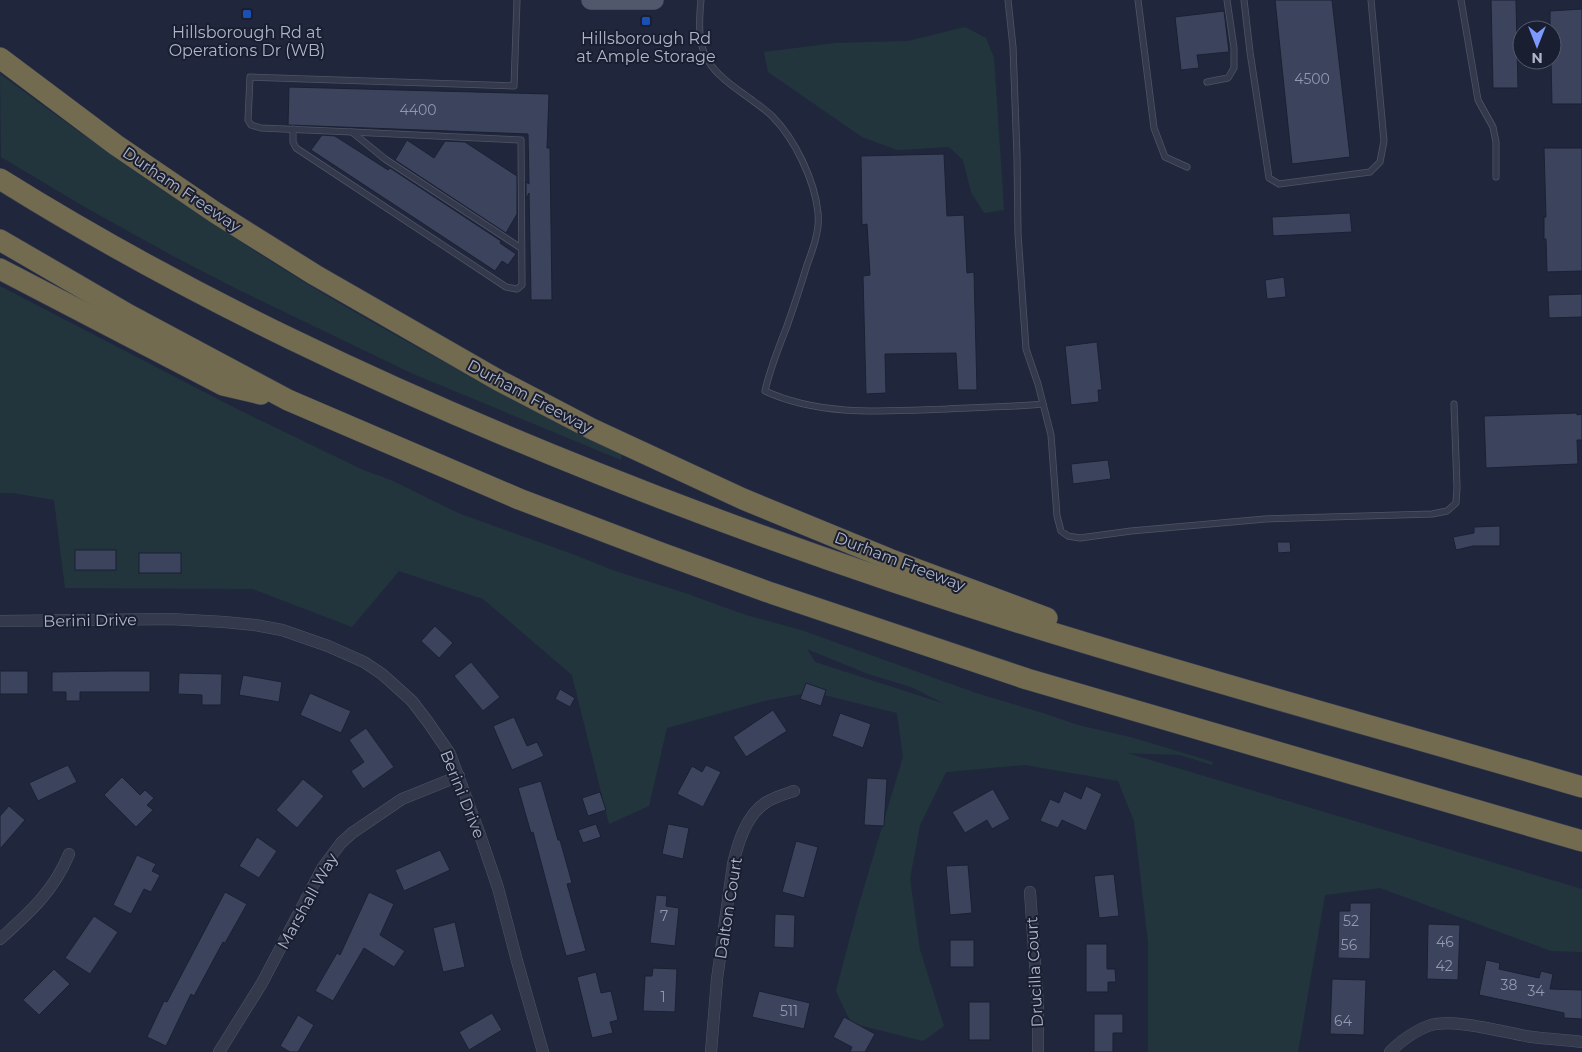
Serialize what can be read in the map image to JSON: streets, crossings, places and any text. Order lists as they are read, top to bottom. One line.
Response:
{"streets":{"highway":["Durham Freeway"],"street":["Berini Drive","Marshall Way","Dalton Court","Drucilla Court"]},"crossings":[["Berini Drive","Marshall Way"]],"places":{"transit":["Hillsborough Rd at Operations Dr (WB)","Hillsborough Rd at Ample Storage"]},"house_numbers":["4500","4400","7","52","46","56","42","38","34","1","511","64"],"north":"bottom"}
